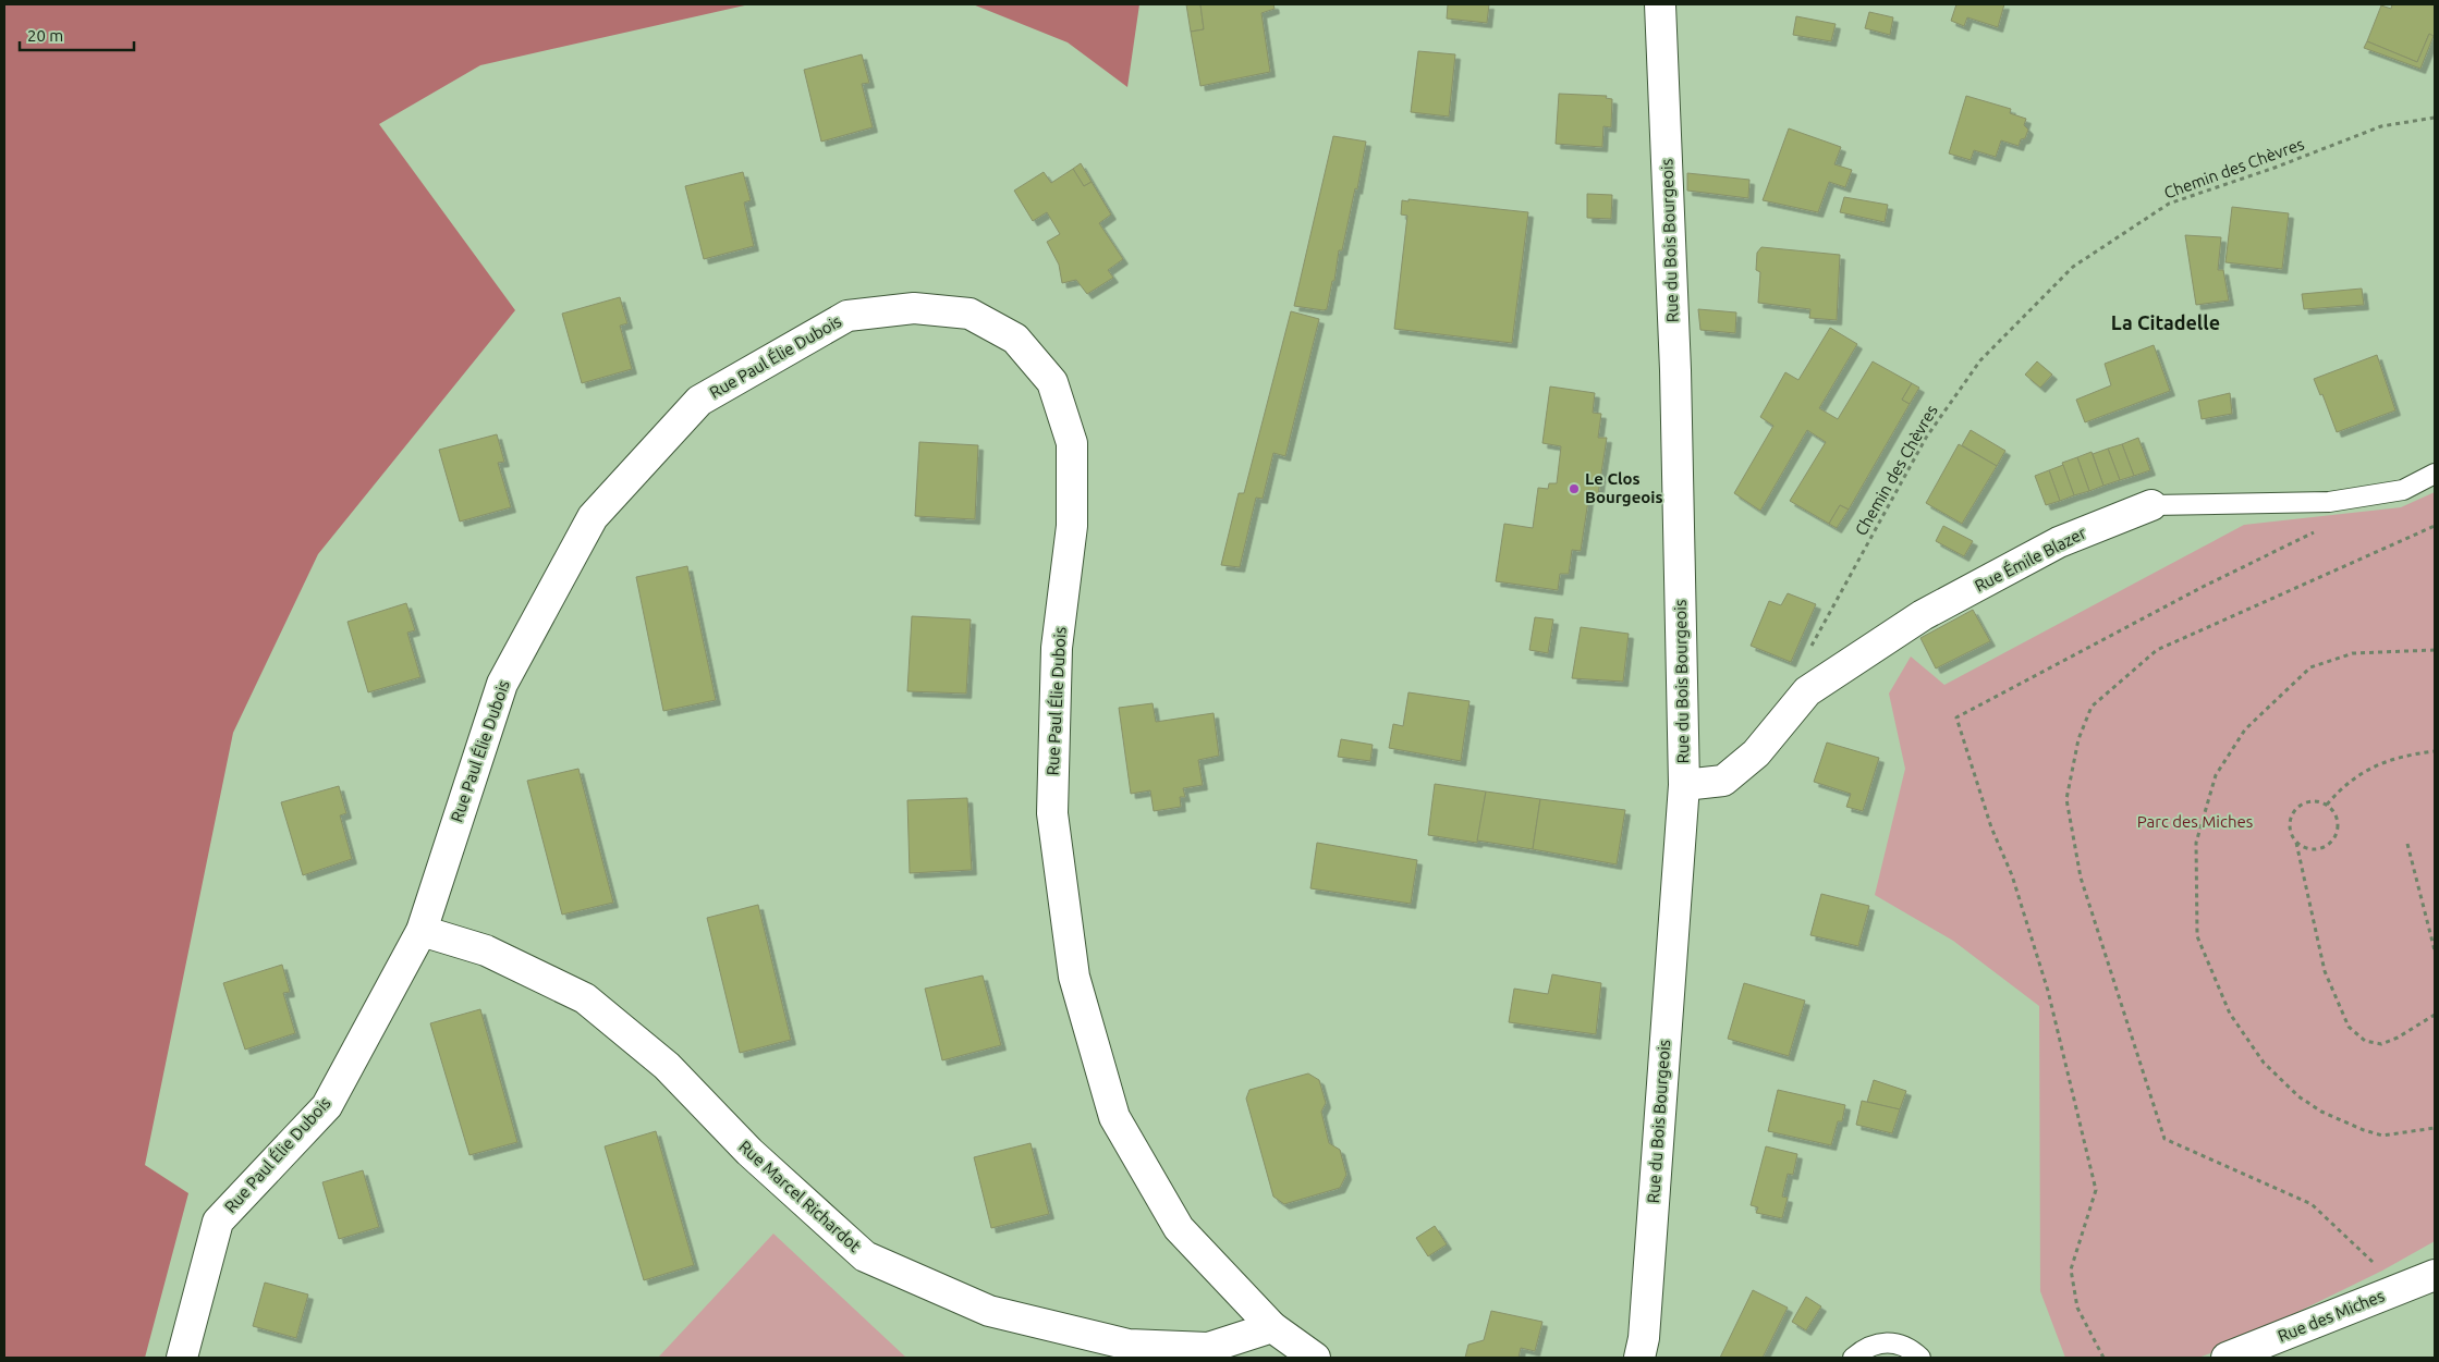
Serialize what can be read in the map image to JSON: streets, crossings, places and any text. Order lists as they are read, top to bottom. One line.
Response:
{"streets":{"street":["Rue du Bois Bourgeois","Rue Paul Élie Dubois","Rue Émile Blazer","Rue Marcel Richardot","Rue des Miches"],"path":["Chemin des Chèvres"]},"crossings":[["Chemin des Chèvres","Rue Émile Blazer"],["Rue du Bois Bourgeois","Rue Émile Blazer"],["Rue Paul Élie Dubois","Rue Marcel Richardot"]],"districts":["La Citadelle"],"parks":["Parc des Miches"],"places":["Le Clos Bourgeois"],"scale_bar":"20 m"}
